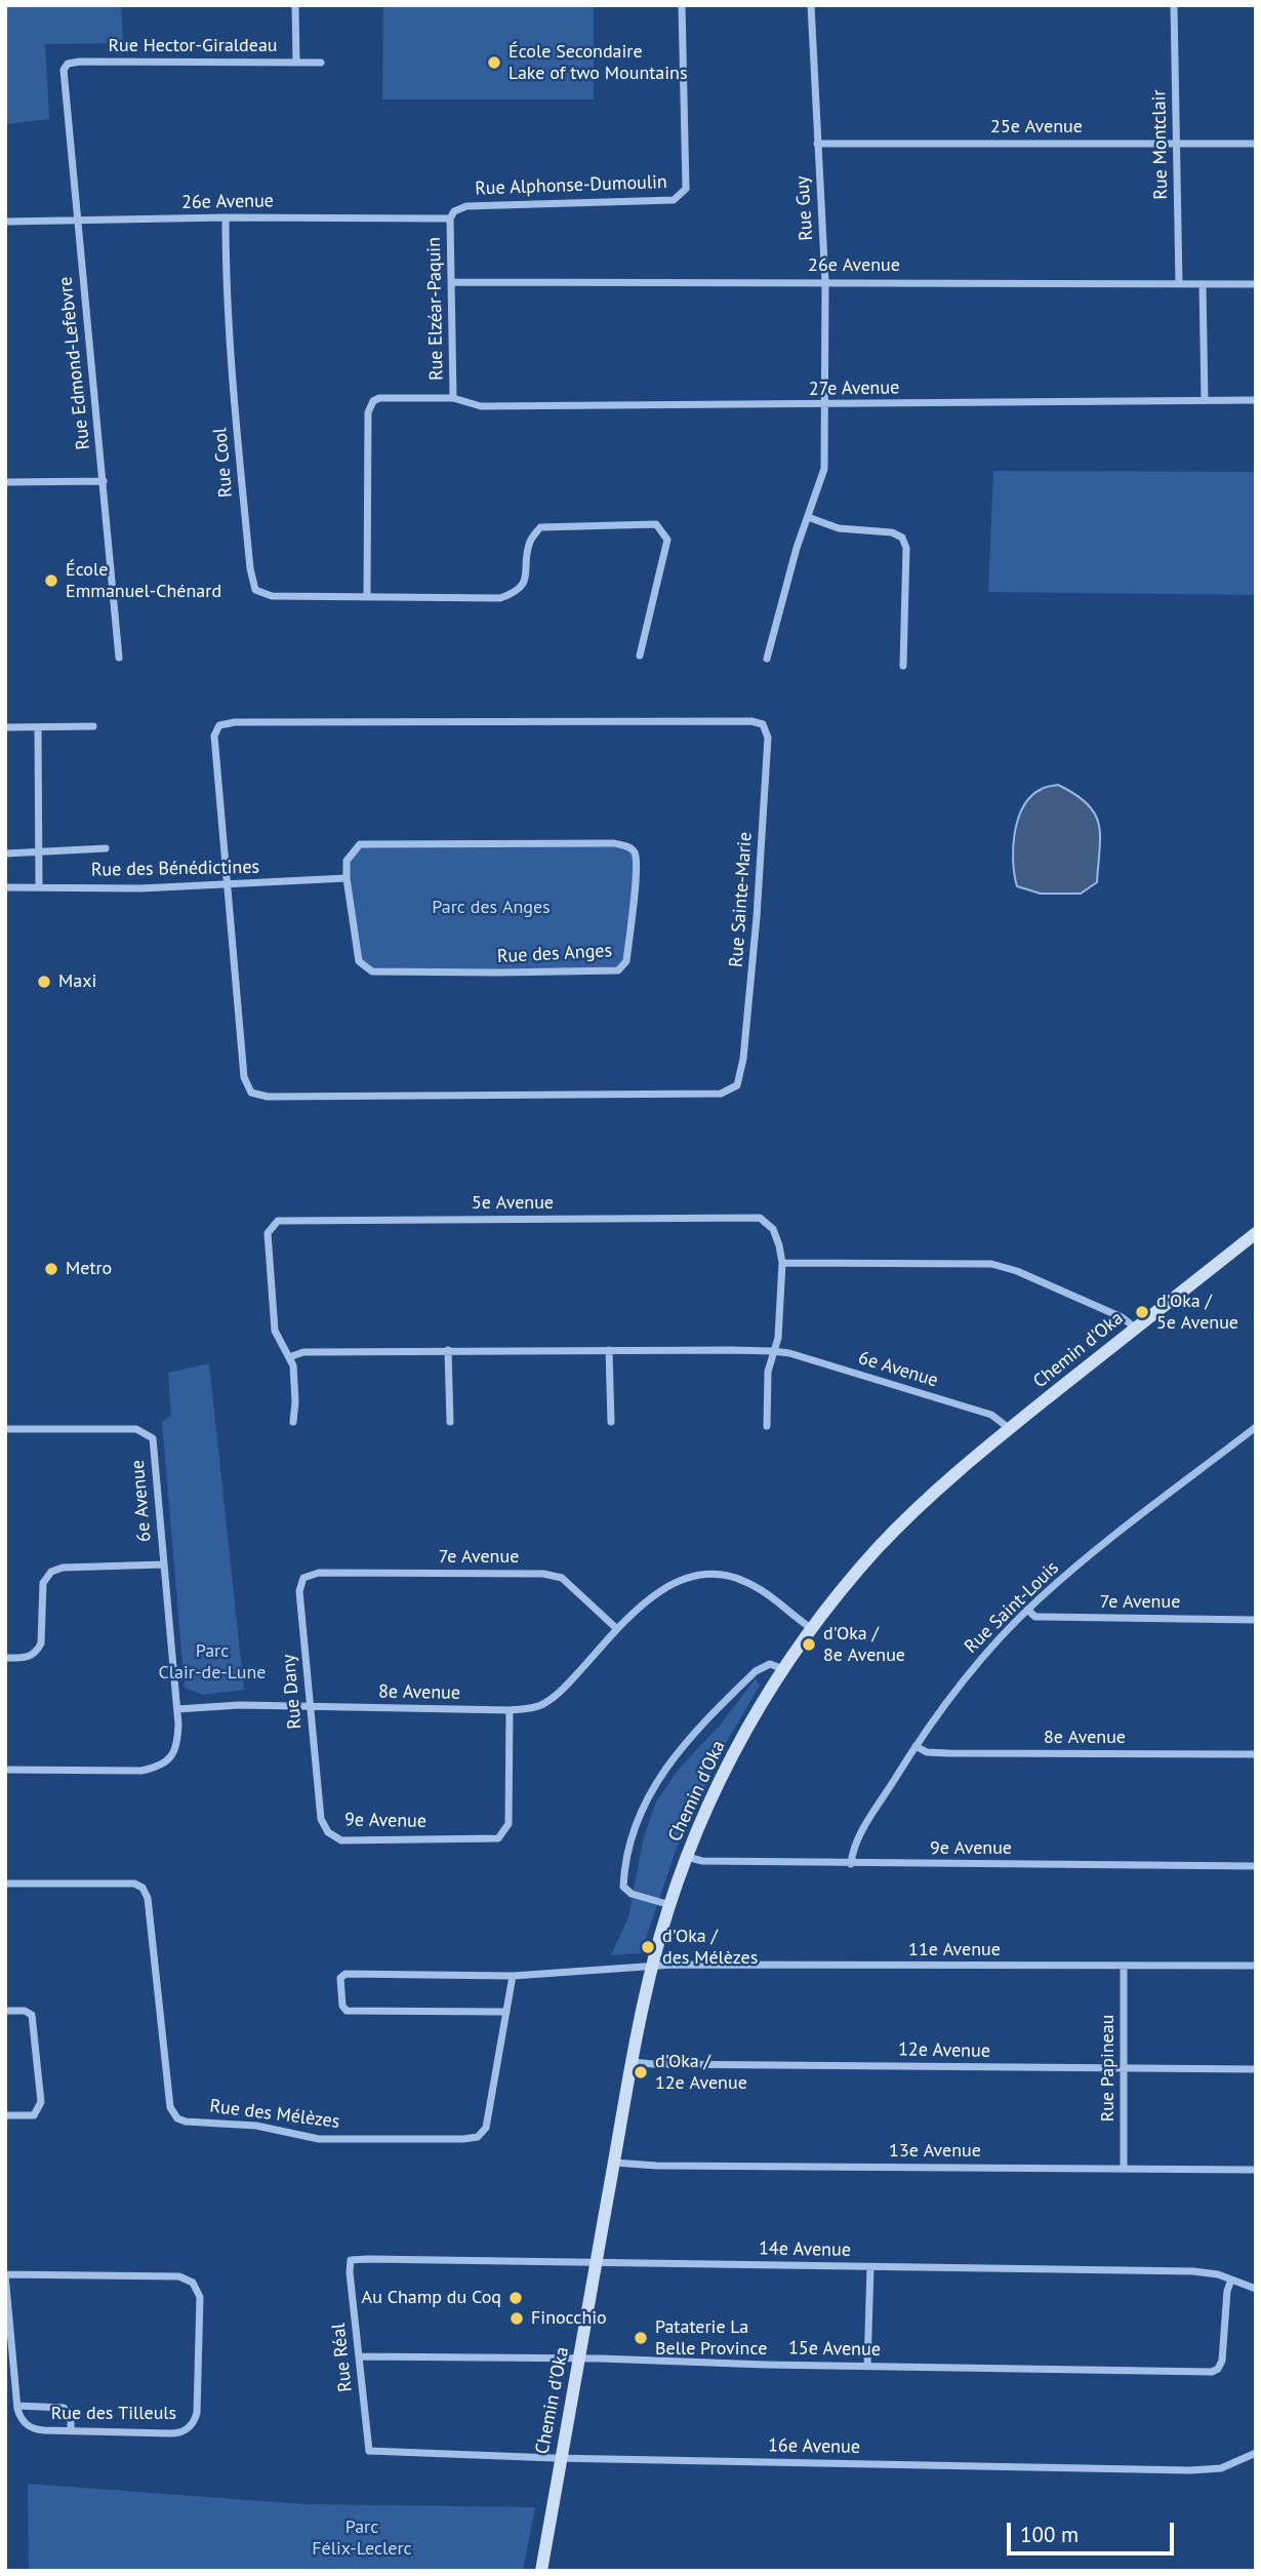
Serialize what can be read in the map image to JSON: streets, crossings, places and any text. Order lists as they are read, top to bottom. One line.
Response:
{"streets":{"main road":["Chemin d'Oka"],"street":["Rue Hector-Giraldeau","25e Avenue","Rue Montclair","Rue Alphonse-Dumoulin","26e Avenue","Rue Guy","Rue Elzéar-Paquin","Rue Edmond-Lefebvre","27e Avenue","Rue Cool","Rue des Bénédictines","Rue Sainte-Marie","Rue des Anges","5e Avenue","6e Avenue","7e Avenue","Rue Saint-Louis","Rue Dany","8e Avenue","9e Avenue","11e Avenue","12e Avenue","Rue Papineau","Rue des Mélèzes","13e Avenue","14e Avenue","15e Avenue","Rue Réal","Rue des Tilleuls","16e Avenue"]},"crossings":[["Rue Hector-Giraldeau","Rue Edmond-Lefebvre"],["25e Avenue","Rue Montclair"],["25e Avenue","Rue Guy"],["Rue Montclair","26e Avenue"],["Rue Alphonse-Dumoulin","26e Avenue"],["Rue Alphonse-Dumoulin","Rue Elzéar-Paquin"],["26e Avenue","Rue Guy"],["26e Avenue","Rue Elzéar-Paquin"],["26e Avenue","Rue Edmond-Lefebvre"],["26e Avenue","Rue Cool"],["Rue Guy","27e Avenue"],["Rue Elzéar-Paquin","27e Avenue"],["27e Avenue","Rue Cool"],["Rue des Bénédictines","Rue Sainte-Marie"],["Rue des Bénédictines","Rue des Anges"],["5e Avenue","6e Avenue"],["Chemin d'Oka","6e Avenue"],["Chemin d'Oka","8e Avenue"],["Chemin d'Oka","9e Avenue"],["Chemin d'Oka","11e Avenue"],["Chemin d'Oka","12e Avenue"],["Chemin d'Oka","13e Avenue"],["Chemin d'Oka","14e Avenue"],["Chemin d'Oka","15e Avenue"],["Chemin d'Oka","16e Avenue"],["6e Avenue","8e Avenue"],["7e Avenue","Rue Saint-Louis"],["7e Avenue","Rue Dany"],["7e Avenue","8e Avenue"],["Rue Saint-Louis","8e Avenue"],["Rue Saint-Louis","9e Avenue"],["Rue Dany","8e Avenue"],["Rue Dany","9e Avenue"],["8e Avenue","9e Avenue"],["11e Avenue","Rue Papineau"],["12e Avenue","Rue Papineau"],["Rue Papineau","13e Avenue"],["14e Avenue","15e Avenue"],["14e Avenue","Rue Réal"],["15e Avenue","Rue Réal"],["Rue Réal","16e Avenue"]],"parks":["Parc des Anges","Parc Clair-de-Lune","Parc Félix-Leclerc"],"places":["École Secondaire Lake of two Mountains","École Emmanuel-Chénard","Maxi","Metro","d'Oka / 5e Avenue","d'Oka / 8e Avenue","d'Oka / des Mélèzes","d'Oka / 12e Avenue","Au Champ du Coq","Finocchio","Pataterie La Belle Province"],"scale_bar":"100 m"}
